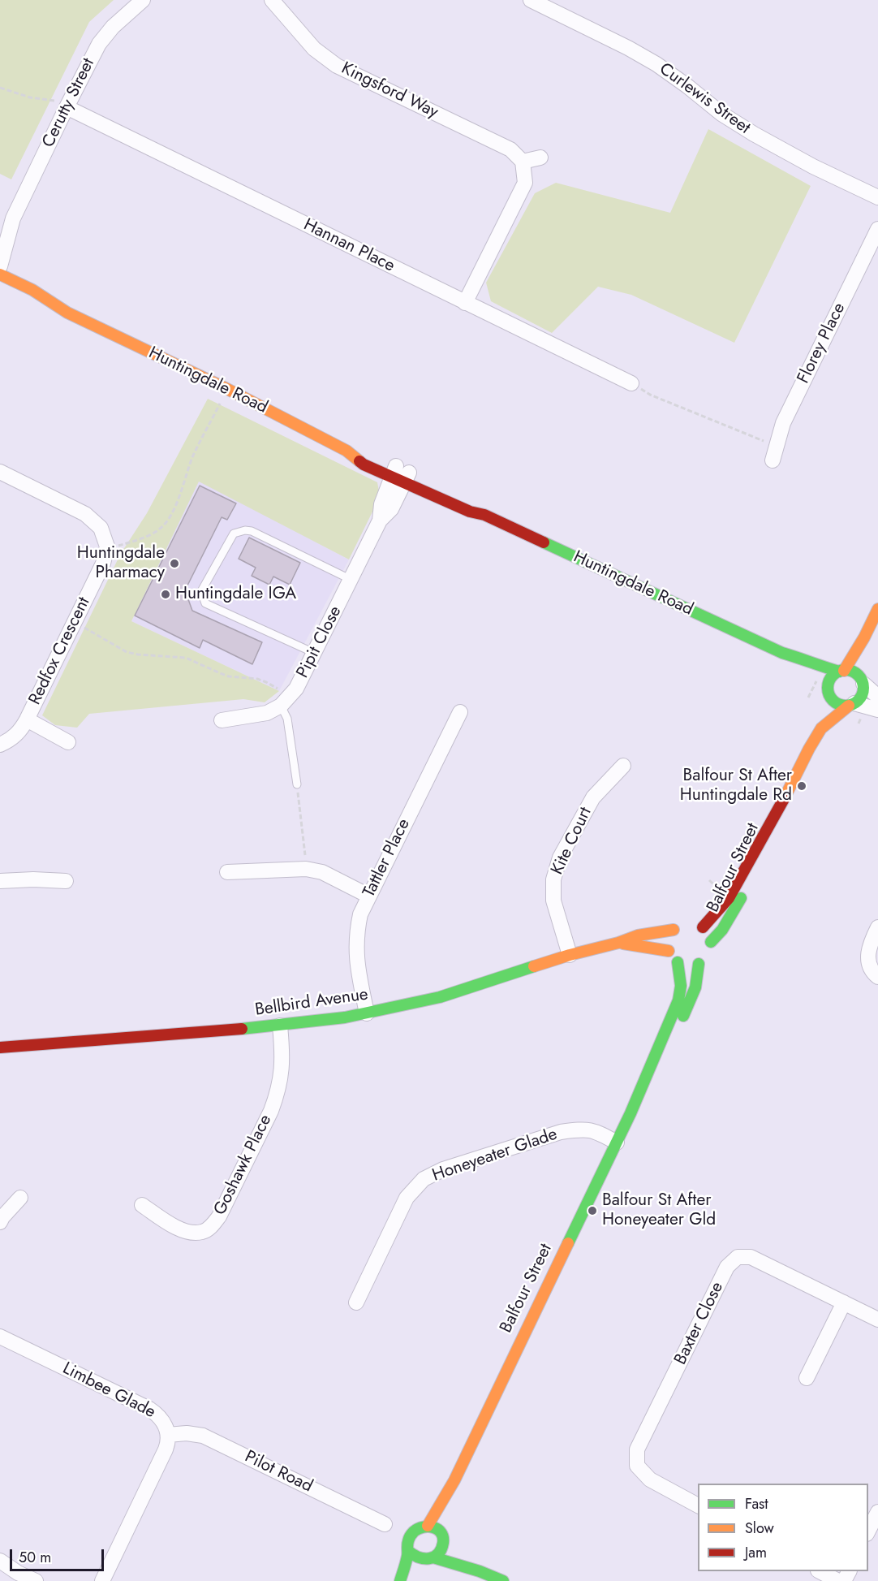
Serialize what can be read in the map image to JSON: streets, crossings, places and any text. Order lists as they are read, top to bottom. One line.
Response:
{"streets":{"street":["Kingsford Way","Curlewis Street","Cerutty Street","Hannan Place","Florey Place","Huntingdale Road","Pipit Close","Redfox Crescent","Kite Court","Tattler Place","Balfour Street","Bellbird Avenue","Honeyeater Glade","Goshawk Place","Baxter Close","Limbee Glade","Pilot Road"]},"crossings":[["Cerutty Street","Hannan Place"],["Huntingdale Road","Pipit Close"],["Huntingdale Road","Balfour Street"],["Kite Court","Bellbird Avenue"],["Tattler Place","Bellbird Avenue"],["Balfour Street","Bellbird Avenue"],["Balfour Street","Honeyeater Glade"],["Bellbird Avenue","Goshawk Place"],["Limbee Glade","Pilot Road"]],"places":["Huntingdale Pharmacy","Huntingdale IGA","Balfour St After Huntingdale Rd","Balfour St After Honeyeater Gld"],"legend":["Fast","Slow","Jam"],"scale_bar":"50 m"}
